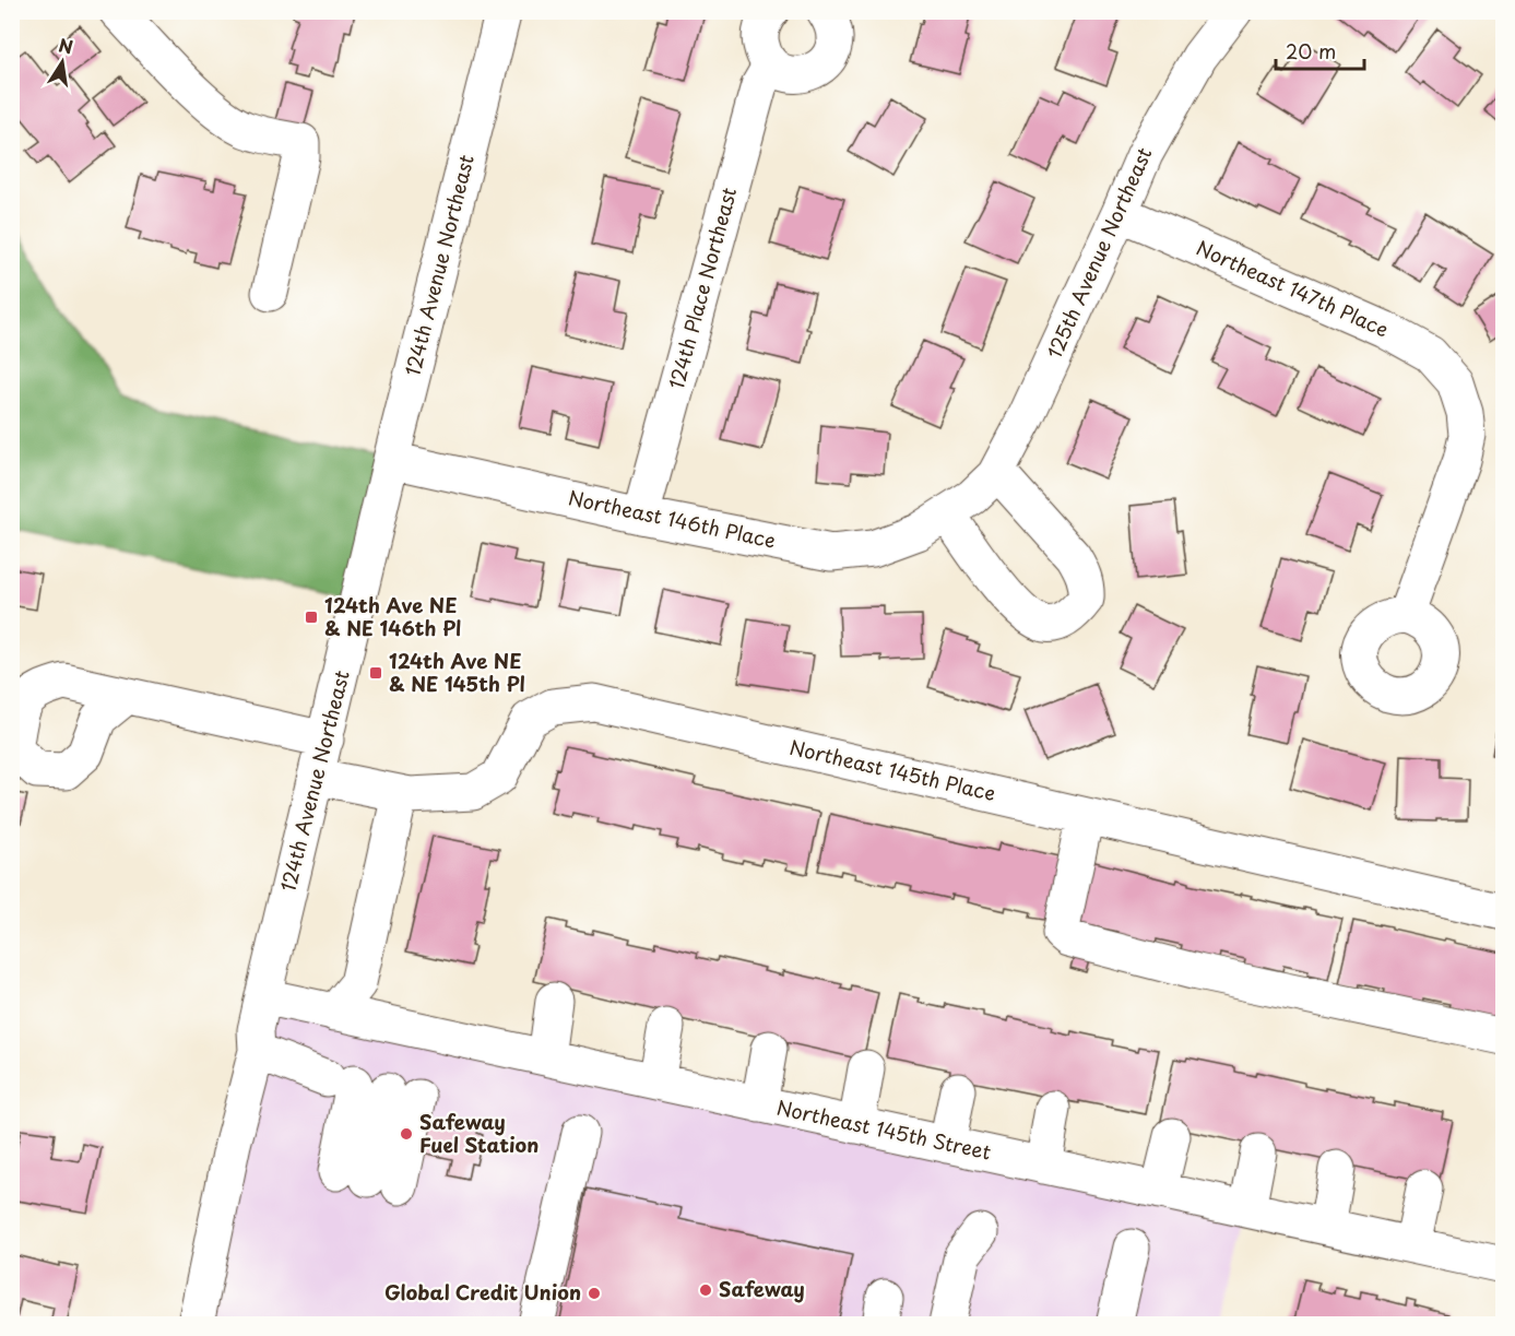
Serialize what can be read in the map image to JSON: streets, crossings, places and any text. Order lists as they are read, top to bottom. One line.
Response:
{"streets":{"street":["125th Avenue Northeast","124th Avenue Northeast","124th Place Northeast","Northeast 147th Place","Northeast 146th Place","Northeast 145th Place","Northeast 145th Street"]},"crossings":[["125th Avenue Northeast","Northeast 147th Place"],["125th Avenue Northeast","Northeast 146th Place"],["124th Avenue Northeast","Northeast 146th Place"],["124th Avenue Northeast","Northeast 145th Place"],["124th Avenue Northeast","Northeast 145th Street"],["124th Place Northeast","Northeast 146th Place"]],"places":{"transit":["124th Ave NE & NE 146th Pl","124th Ave NE & NE 145th Pl"],"other":["Safeway Fuel Station","Safeway","Global Credit Union"]},"scale_bar":"20 m","north":"top"}
